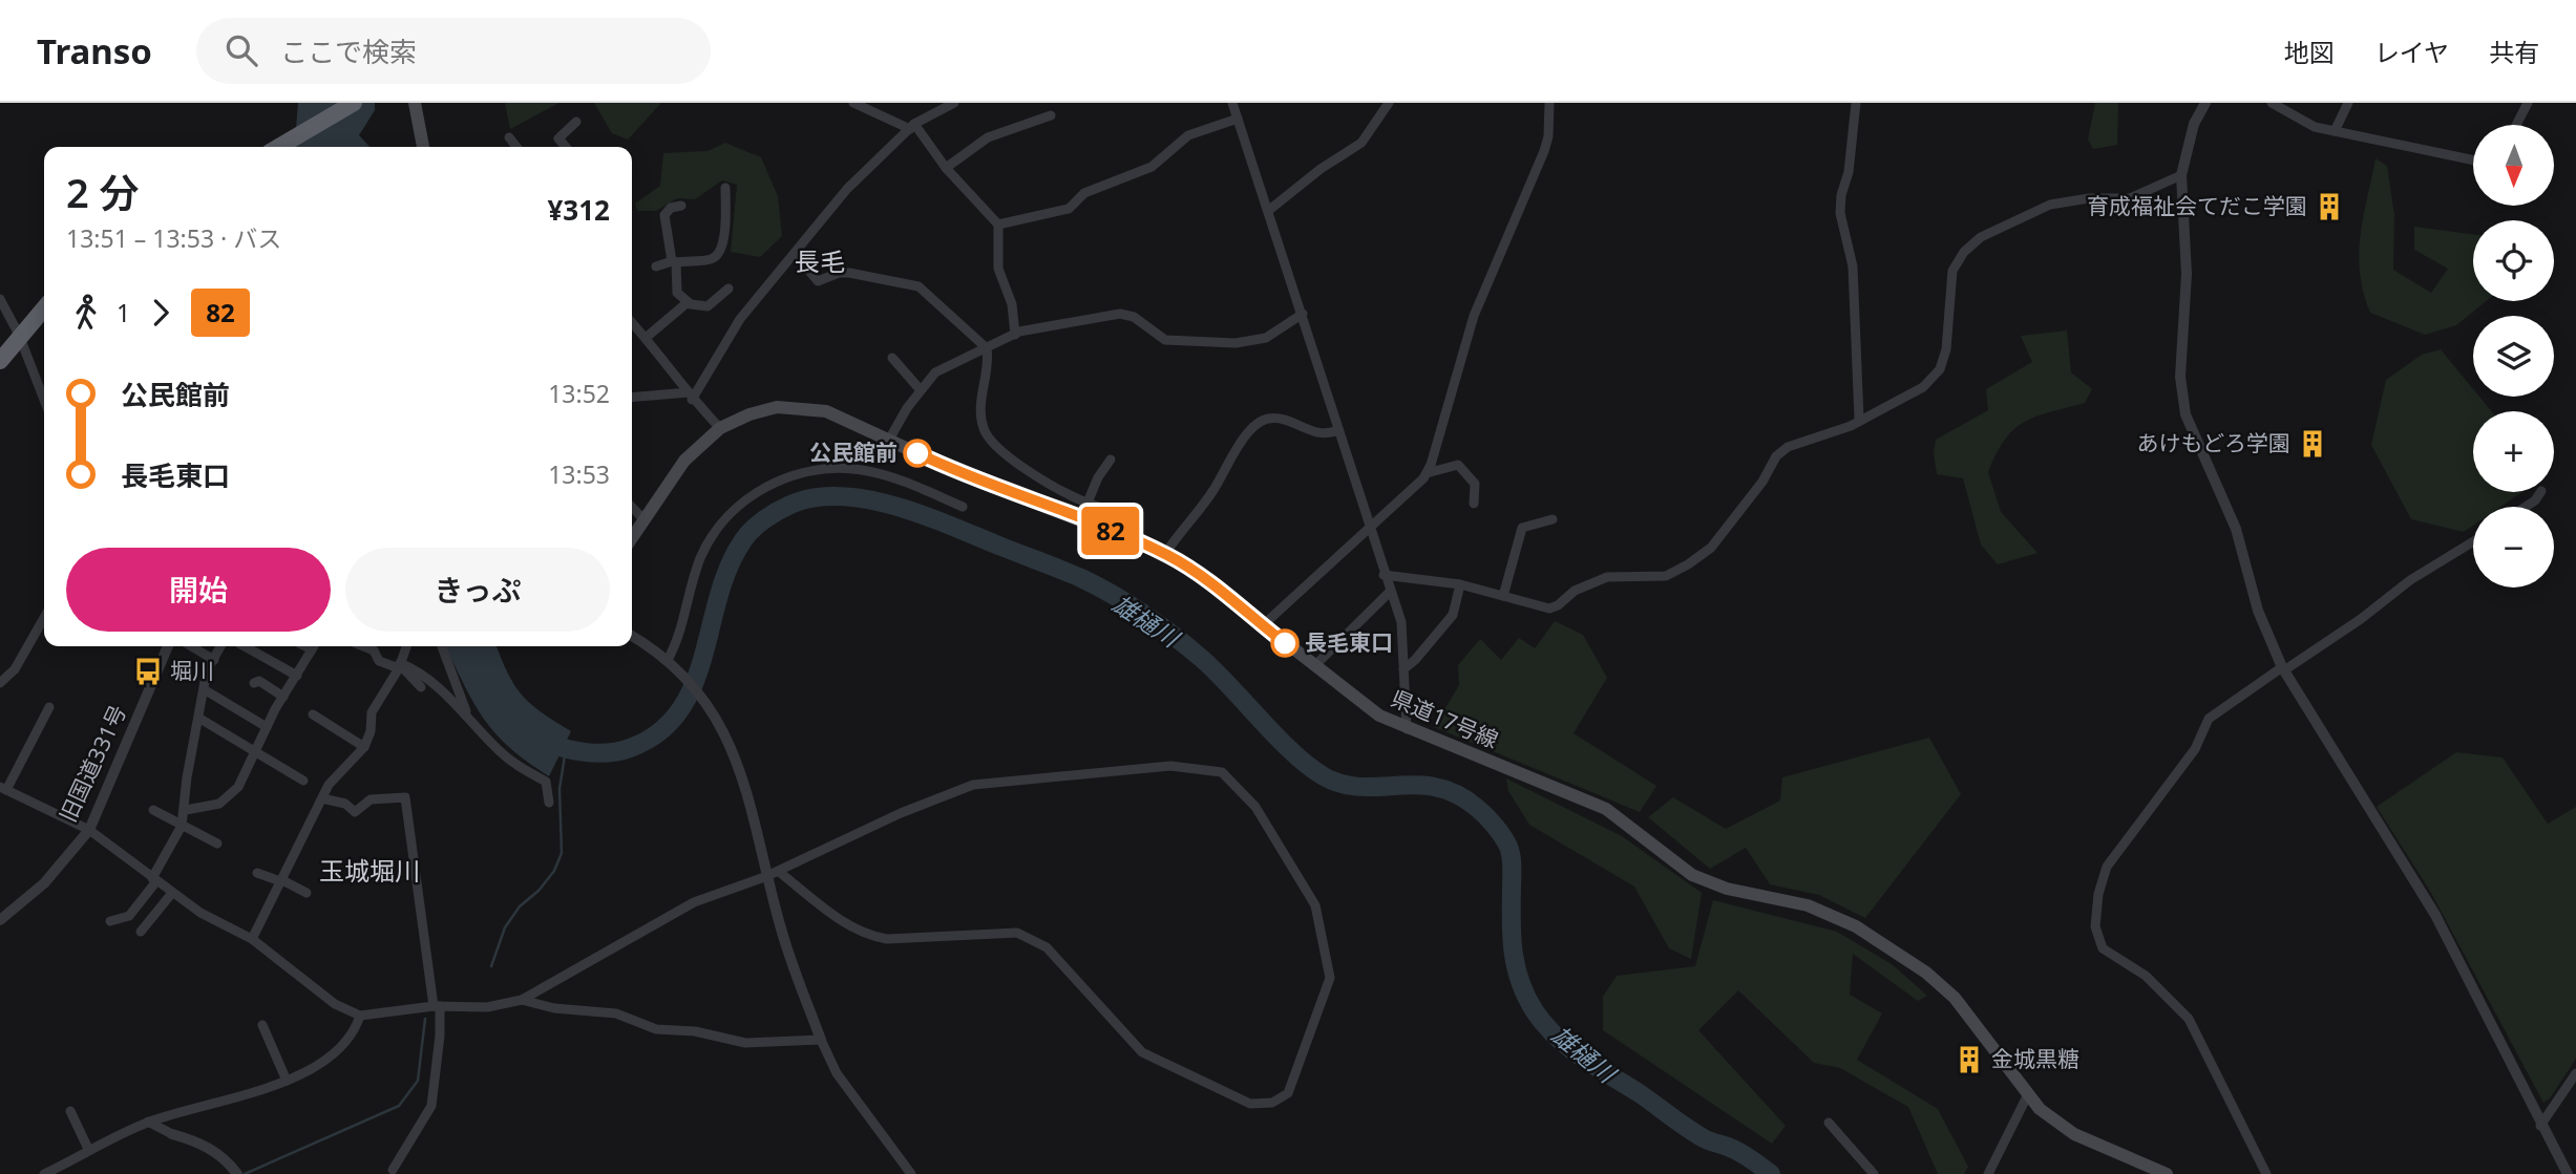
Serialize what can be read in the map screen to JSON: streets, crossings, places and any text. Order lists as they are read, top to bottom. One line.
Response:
{"streets":{"main road":["県道17号線"],"street":["旧国道331号"]},"districts":["長毛","玉城堀川"],"water":["雄樋川"],"places":{"building":["育成福祉会てだこ学園","あけもどろ学園","金城黒糖"],"other":["公民館前","長毛東口"],"bus stop":["堀川"]},"lines":["bus line 82"],"north":"bottom","page":{"header":"Transo","search":"ここで検索","nav":["地図","レイヤ","共有"],"on_map":"82","map_buttons":["+","−"],"heading":["2 分","13:51 – 13:53 · バス","¥312"],"legs":["1","82"],"list":[{"name":"公民館前","value":"13:52"},{"name":"長毛東口","value":"13:53"}],"buttons":["開始","きっぷ"]}}
